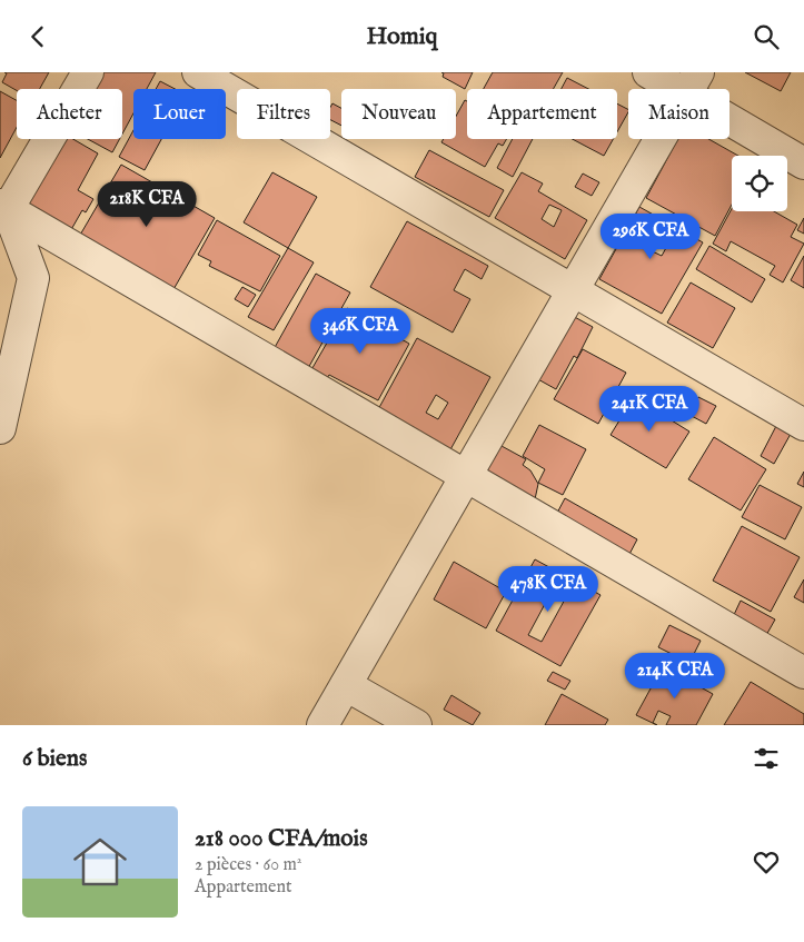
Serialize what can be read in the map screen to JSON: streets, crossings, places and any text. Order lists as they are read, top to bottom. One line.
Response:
{"page":{"header":"Homiq","chip":["Acheter","Louer","Filtres","Nouveau","Appartement","Maison"],"price":["218K CFA","296K CFA","346K CFA","241K CFA","478K CFA","214K CFA"],"heading":"6 biens","list":[{"name":"218 000 CFA/mois","note":"2 pièces · 60 m² · Appartement"}]}}
